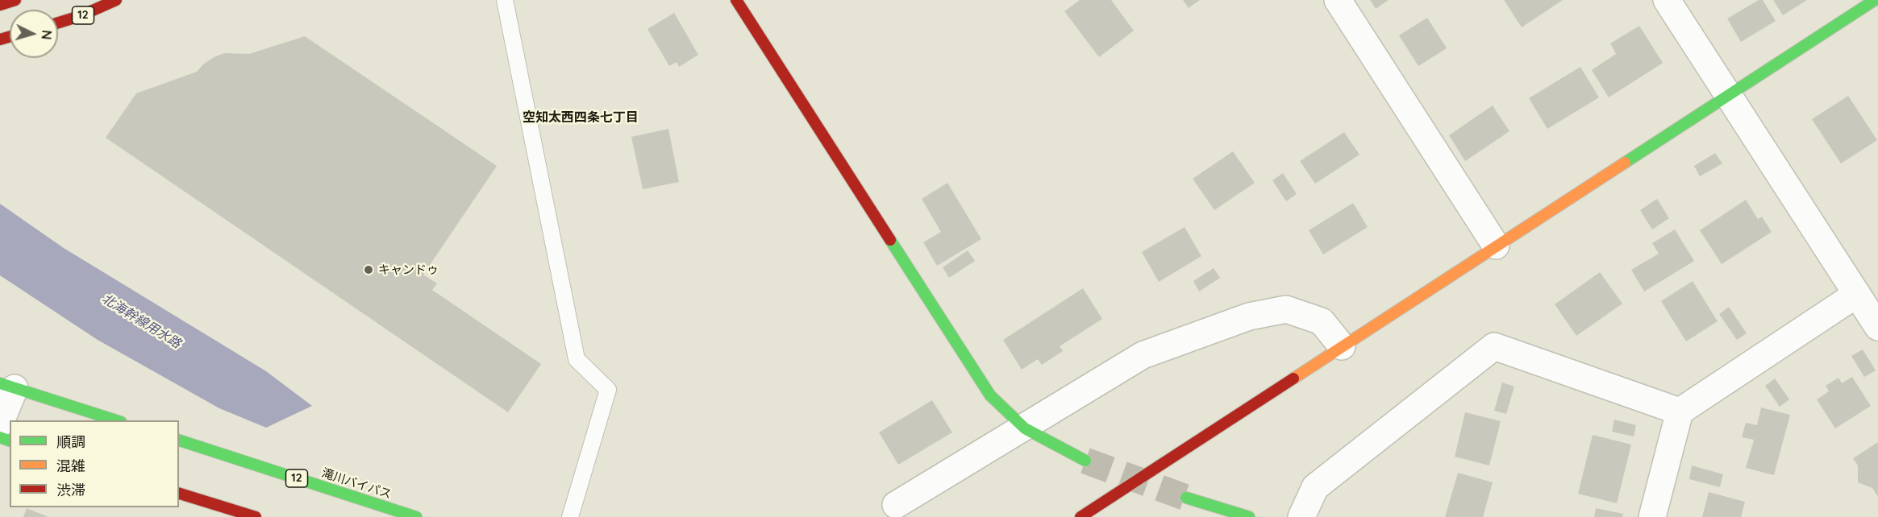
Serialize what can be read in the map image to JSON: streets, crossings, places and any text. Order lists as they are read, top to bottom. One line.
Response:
{"streets":{"main road":["12","滝川バイパス"]},"districts":["空知太西四条七丁目"],"water":["北海幹線用水路"],"places":["キャンドゥ"],"legend":["順調","混雑","渋滞"],"north":"right"}
